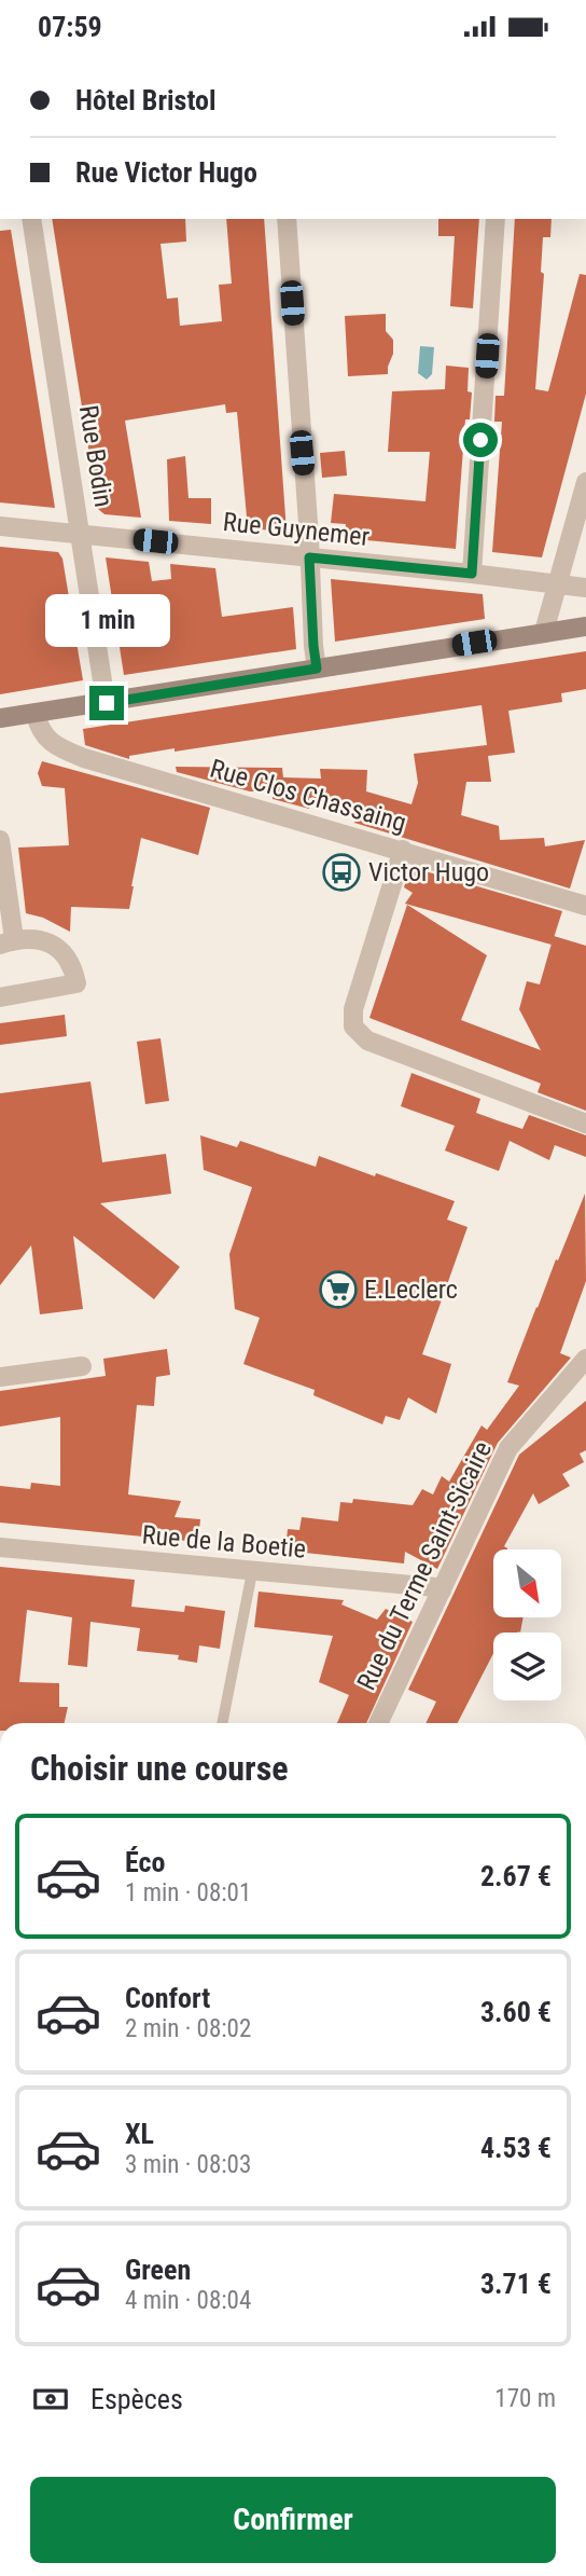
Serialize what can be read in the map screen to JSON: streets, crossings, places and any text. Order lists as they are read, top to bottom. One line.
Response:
{"streets":{"street":["Rue Bodin","Rue Guynemer","Rue Clos Chassaing","Rue de la Boetie","Rue du Terme Saint-Sicaire"]},"crossings":[["Rue Bodin","Rue Guynemer"],["Rue de la Boetie","Rue du Terme Saint-Sicaire"]],"places":{"bus stop":["Victor Hugo"],"supermarket":["E.Leclerc"]},"north":"bottom right","page":{"status":"07:59","banner":["Hôtel Bristol","Rue Victor Hugo"],"bubble":"1 min","heading":"Choisir une course","list":[{"name":"Éco","note":"1 min · 08:01","value":"2.67 €"},{"name":"Confort","note":"2 min · 08:02","value":"3.60 €"},{"name":"XL","note":"3 min · 08:03","value":"4.53 €"},{"name":"Green","note":"4 min · 08:04","value":"3.71 €"}],"pay":["Espèces","170 m"],"buttons":"Confirmer"}}
